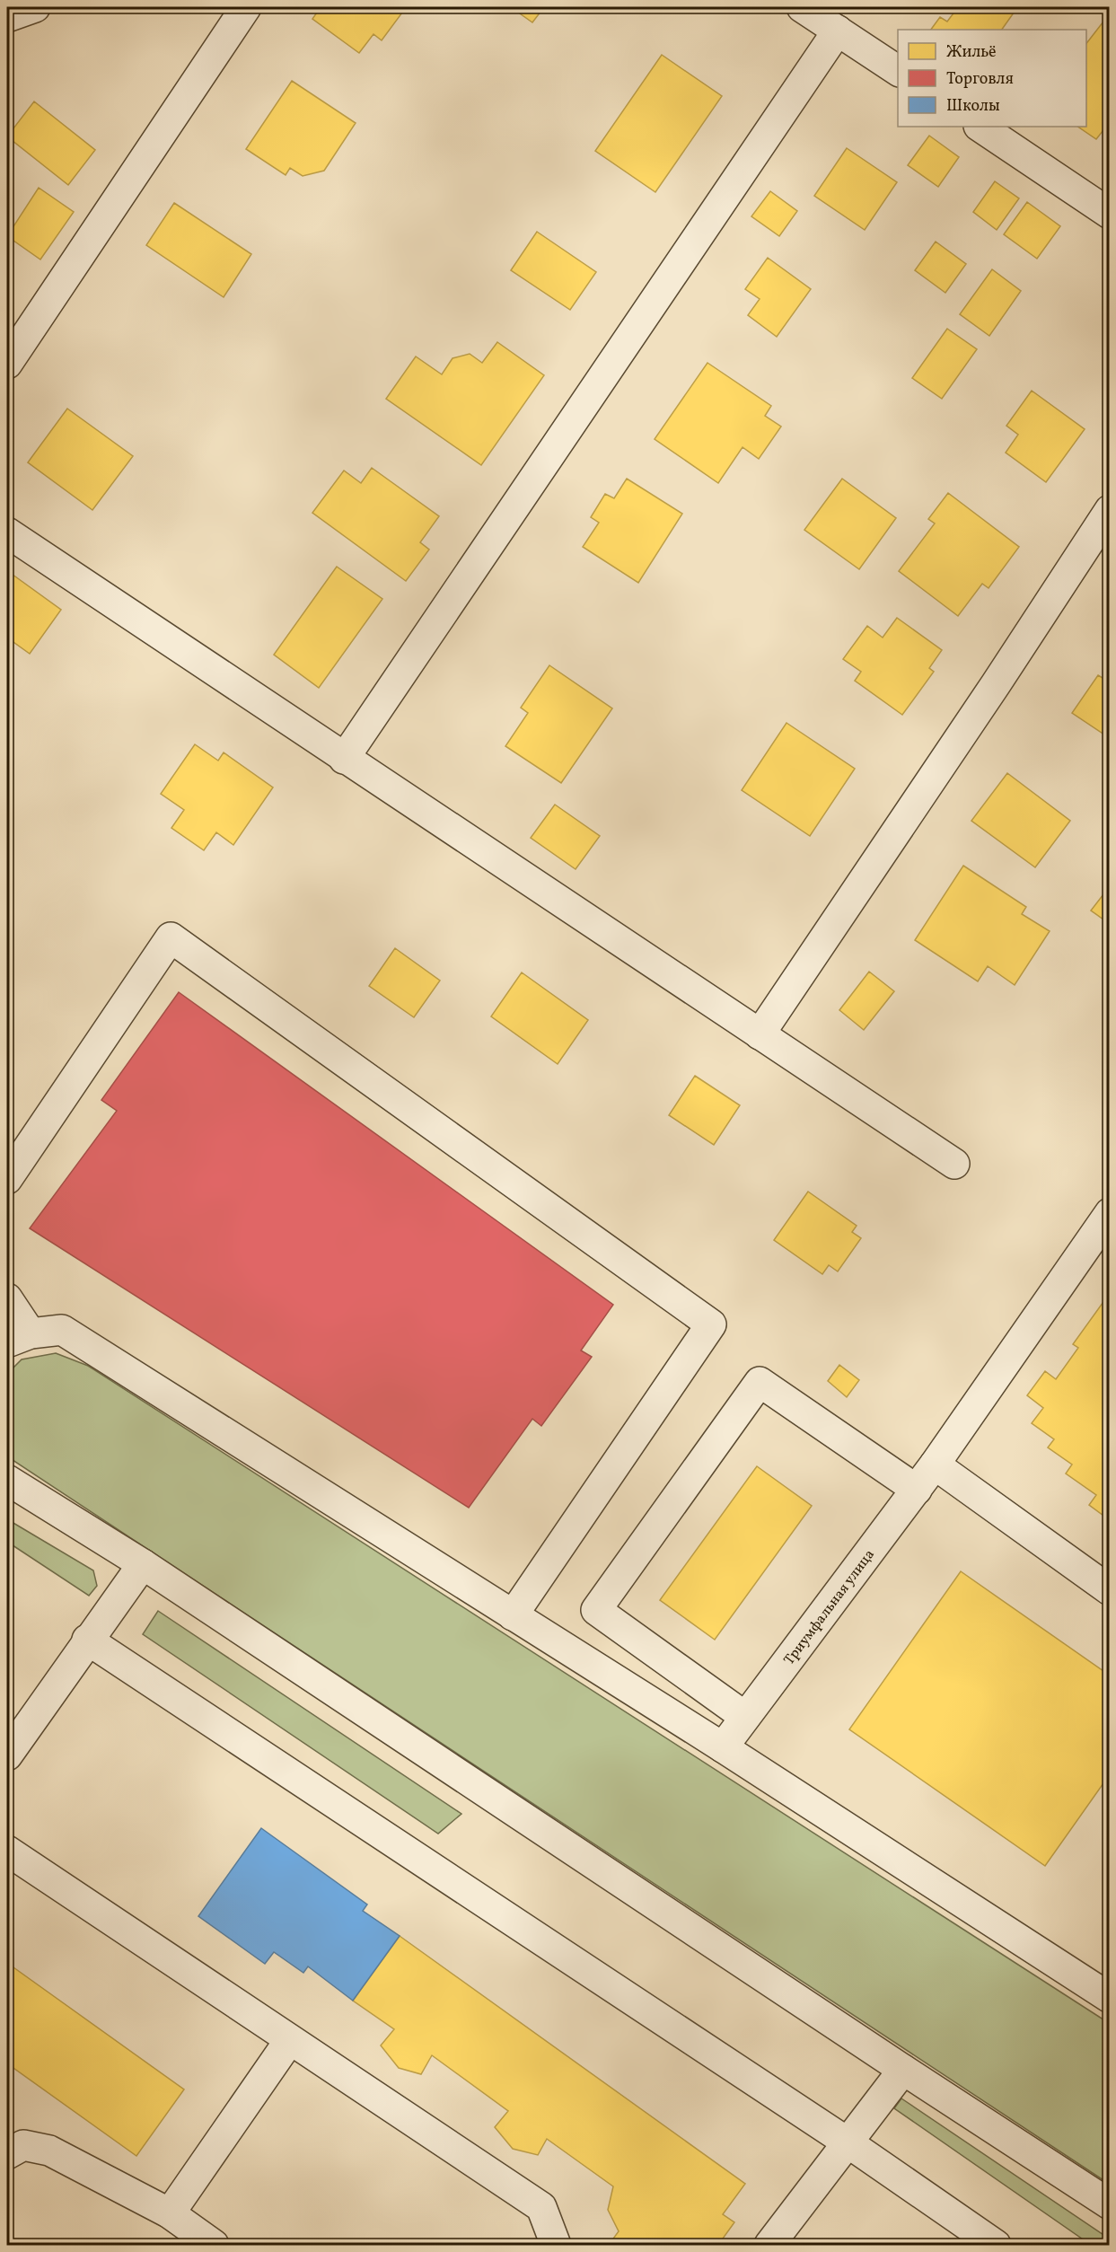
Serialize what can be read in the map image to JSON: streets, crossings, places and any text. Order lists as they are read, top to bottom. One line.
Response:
{"streets":{"street":["Триумфальная улица"]},"legend":["Жильё","Торговля","Школы"]}
